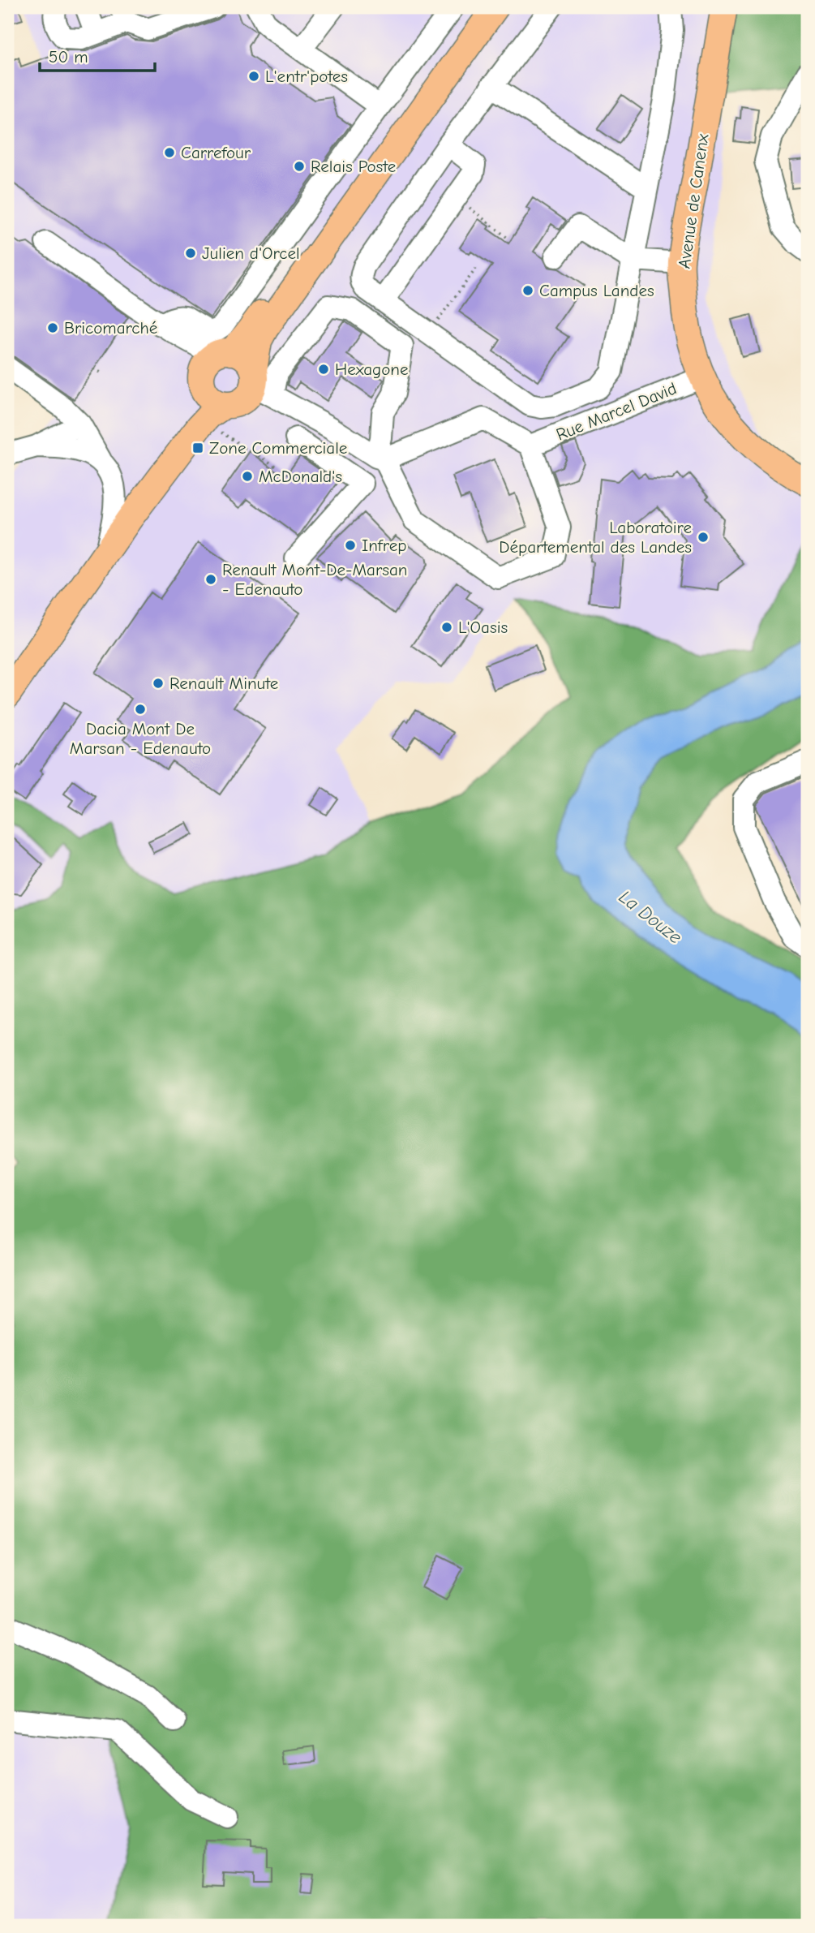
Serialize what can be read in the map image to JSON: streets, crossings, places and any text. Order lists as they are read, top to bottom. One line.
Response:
{"streets":{"main road":["Avenue de Canenx"],"street":["Rue Marcel David"]},"crossings":[["Avenue de Canenx","Rue Marcel David"]],"water":["La Douze"],"places":{"other":["L'entr'potes","Carrefour","Relais Poste","Julien d'Orcel","Campus Landes","Bricomarché","Hexagone","McDonald's","Laboratoire Départemental des Landes","Infrep","Renault Mont-De-Marsan - Edenauto","L'Oasis","Renault Minute","Dacia Mont De Marsan - Edenauto"],"transit":["Zone Commerciale"]},"scale_bar":"50 m"}
